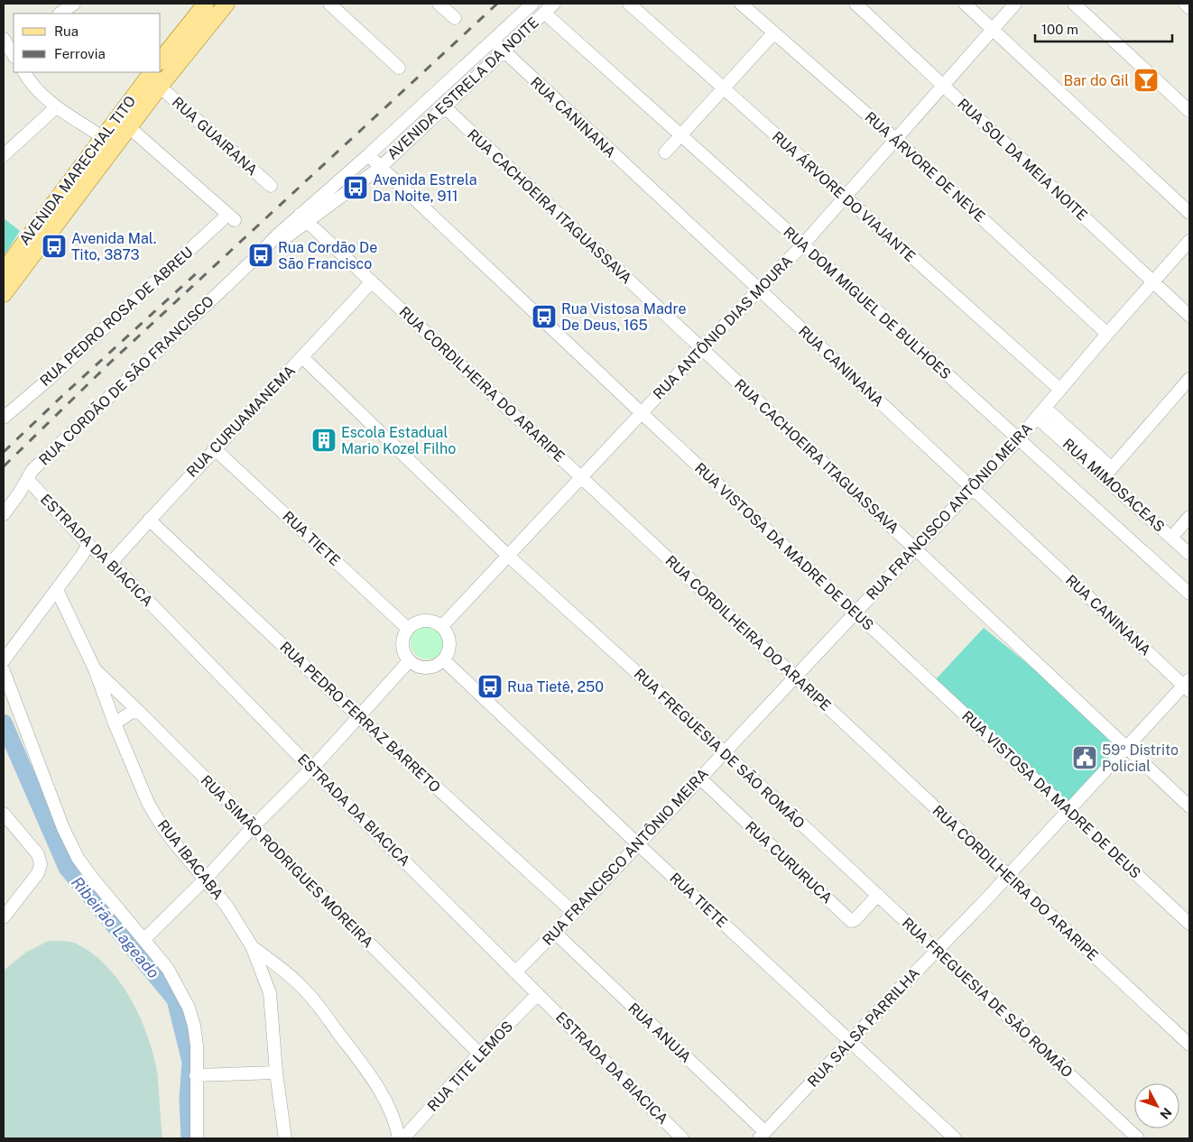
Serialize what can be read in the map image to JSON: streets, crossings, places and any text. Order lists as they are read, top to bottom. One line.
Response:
{"streets":{"main road":["AVENIDA MARECHAL TITO"],"street":["AVENIDA ESTRELA DA NOITE","RUA CANINANA","RUA GUAIRANA","RUA SOL DA MEIA NOITE","RUA ÁRVORE DE NEVE","RUA ÁRVORE DO VIAJANTE","RUA CACHOEIRA ITAGUASSAVA","RUA DOM MIGUEL DE BULHOES","RUA PEDRO ROSA DE ABREU","RUA ANTÔNIO DIAS MOURA","RUA CORDÃO DE SÃO FRANCISCO","RUA CORDILHEIRA DO ARARIPE","RUA CURUAMANEMA","RUA MIMOSACEAS","RUA FRANCISCO ANTÔNIO MEIRA","RUA TIETE","RUA VISTOSA DA MADRE DE DEUS","ESTRADA DA BIACICA","RUA PEDRO FERRAZ BARRETO","RUA FREGUESIA DE SÃO ROMÃO","RUA IBACABA","RUA SIMÃO RODRIGUES MOREIRA","RUA CURURUCA","RUA SALSA PARRILHA","RUA ANUJA","RUA TITE LEMOS"]},"crossings":[["AVENIDA ESTRELA DA NOITE","RUA CANINANA"],["AVENIDA ESTRELA DA NOITE","RUA CACHOEIRA ITAGUASSAVA"],["AVENIDA ESTRELA DA NOITE","RUA DOM MIGUEL DE BULHOES"],["AVENIDA ESTRELA DA NOITE","RUA CORDÃO DE SÃO FRANCISCO"],["AVENIDA ESTRELA DA NOITE","RUA CORDILHEIRA DO ARARIPE"],["AVENIDA ESTRELA DA NOITE","RUA VISTOSA DA MADRE DE DEUS"],["RUA CANINANA","RUA ANTÔNIO DIAS MOURA"],["RUA CANINANA","RUA FRANCISCO ANTÔNIO MEIRA"],["RUA CANINANA","RUA SALSA PARRILHA"],["RUA GUAIRANA","AVENIDA MARECHAL TITO"],["RUA SOL DA MEIA NOITE","RUA ANTÔNIO DIAS MOURA"],["RUA SOL DA MEIA NOITE","RUA FRANCISCO ANTÔNIO MEIRA"],["RUA ÁRVORE DE NEVE","RUA ANTÔNIO DIAS MOURA"],["RUA ÁRVORE DE NEVE","RUA FRANCISCO ANTÔNIO MEIRA"],["AVENIDA MARECHAL TITO","RUA PEDRO ROSA DE ABREU"],["RUA ÁRVORE DO VIAJANTE","RUA ANTÔNIO DIAS MOURA"],["RUA ÁRVORE DO VIAJANTE","RUA FRANCISCO ANTÔNIO MEIRA"],["RUA CACHOEIRA ITAGUASSAVA","RUA ANTÔNIO DIAS MOURA"],["RUA CACHOEIRA ITAGUASSAVA","RUA FRANCISCO ANTÔNIO MEIRA"],["RUA CACHOEIRA ITAGUASSAVA","RUA SALSA PARRILHA"],["RUA DOM MIGUEL DE BULHOES","RUA ANTÔNIO DIAS MOURA"],["RUA DOM MIGUEL DE BULHOES","RUA FRANCISCO ANTÔNIO MEIRA"],["RUA ANTÔNIO DIAS MOURA","RUA CORDILHEIRA DO ARARIPE"],["RUA ANTÔNIO DIAS MOURA","RUA TIETE"],["RUA ANTÔNIO DIAS MOURA","RUA VISTOSA DA MADRE DE DEUS"],["RUA ANTÔNIO DIAS MOURA","RUA FREGUESIA DE SÃO ROMÃO"],["RUA CORDÃO DE SÃO FRANCISCO","RUA CORDILHEIRA DO ARARIPE"],["RUA CORDÃO DE SÃO FRANCISCO","ESTRADA DA BIACICA"],["RUA CORDILHEIRA DO ARARIPE","RUA CURUAMANEMA"],["RUA CORDILHEIRA DO ARARIPE","RUA FRANCISCO ANTÔNIO MEIRA"],["RUA CORDILHEIRA DO ARARIPE","RUA SALSA PARRILHA"],["RUA CURUAMANEMA","RUA TIETE"],["RUA CURUAMANEMA","ESTRADA DA BIACICA"],["RUA CURUAMANEMA","RUA PEDRO FERRAZ BARRETO"],["RUA CURUAMANEMA","RUA FREGUESIA DE SÃO ROMÃO"],["RUA MIMOSACEAS","RUA FRANCISCO ANTÔNIO MEIRA"],["RUA FRANCISCO ANTÔNIO MEIRA","RUA TIETE"],["RUA FRANCISCO ANTÔNIO MEIRA","RUA VISTOSA DA MADRE DE DEUS"],["RUA FRANCISCO ANTÔNIO MEIRA","ESTRADA DA BIACICA"],["RUA FRANCISCO ANTÔNIO MEIRA","RUA PEDRO FERRAZ BARRETO"],["RUA FRANCISCO ANTÔNIO MEIRA","RUA FREGUESIA DE SÃO ROMÃO"],["RUA FRANCISCO ANTÔNIO MEIRA","RUA CURURUCA"],["RUA FRANCISCO ANTÔNIO MEIRA","RUA ANUJA"],["RUA TIETE","RUA SALSA PARRILHA"],["RUA VISTOSA DA MADRE DE DEUS","RUA SALSA PARRILHA"],["ESTRADA DA BIACICA","RUA TITE LEMOS"],["RUA FREGUESIA DE SÃO ROMÃO","RUA CURURUCA"],["RUA FREGUESIA DE SÃO ROMÃO","RUA SALSA PARRILHA"],["RUA IBACABA","RUA SIMÃO RODRIGUES MOREIRA"],["RUA SIMÃO RODRIGUES MOREIRA","RUA TITE LEMOS"],["RUA SALSA PARRILHA","RUA ANUJA"]],"water":["Ribeirão Lageado"],"places":{"bar":["Bar do Gil"],"bus stop":["Avenida Estrela Da Noite, 911","Avenida Mal. Tito, 3873","Rua Cordão De São Francisco","Rua Vistosa Madre De Deus, 165","Rua Tietê, 250"],"building":["Escola Estadual Mario Kozel Filho"],"public building":["59º Distrito Policial"]},"legend":["Rua","Ferrovia"],"scale_bar":"100 m","north":"bottom right"}
